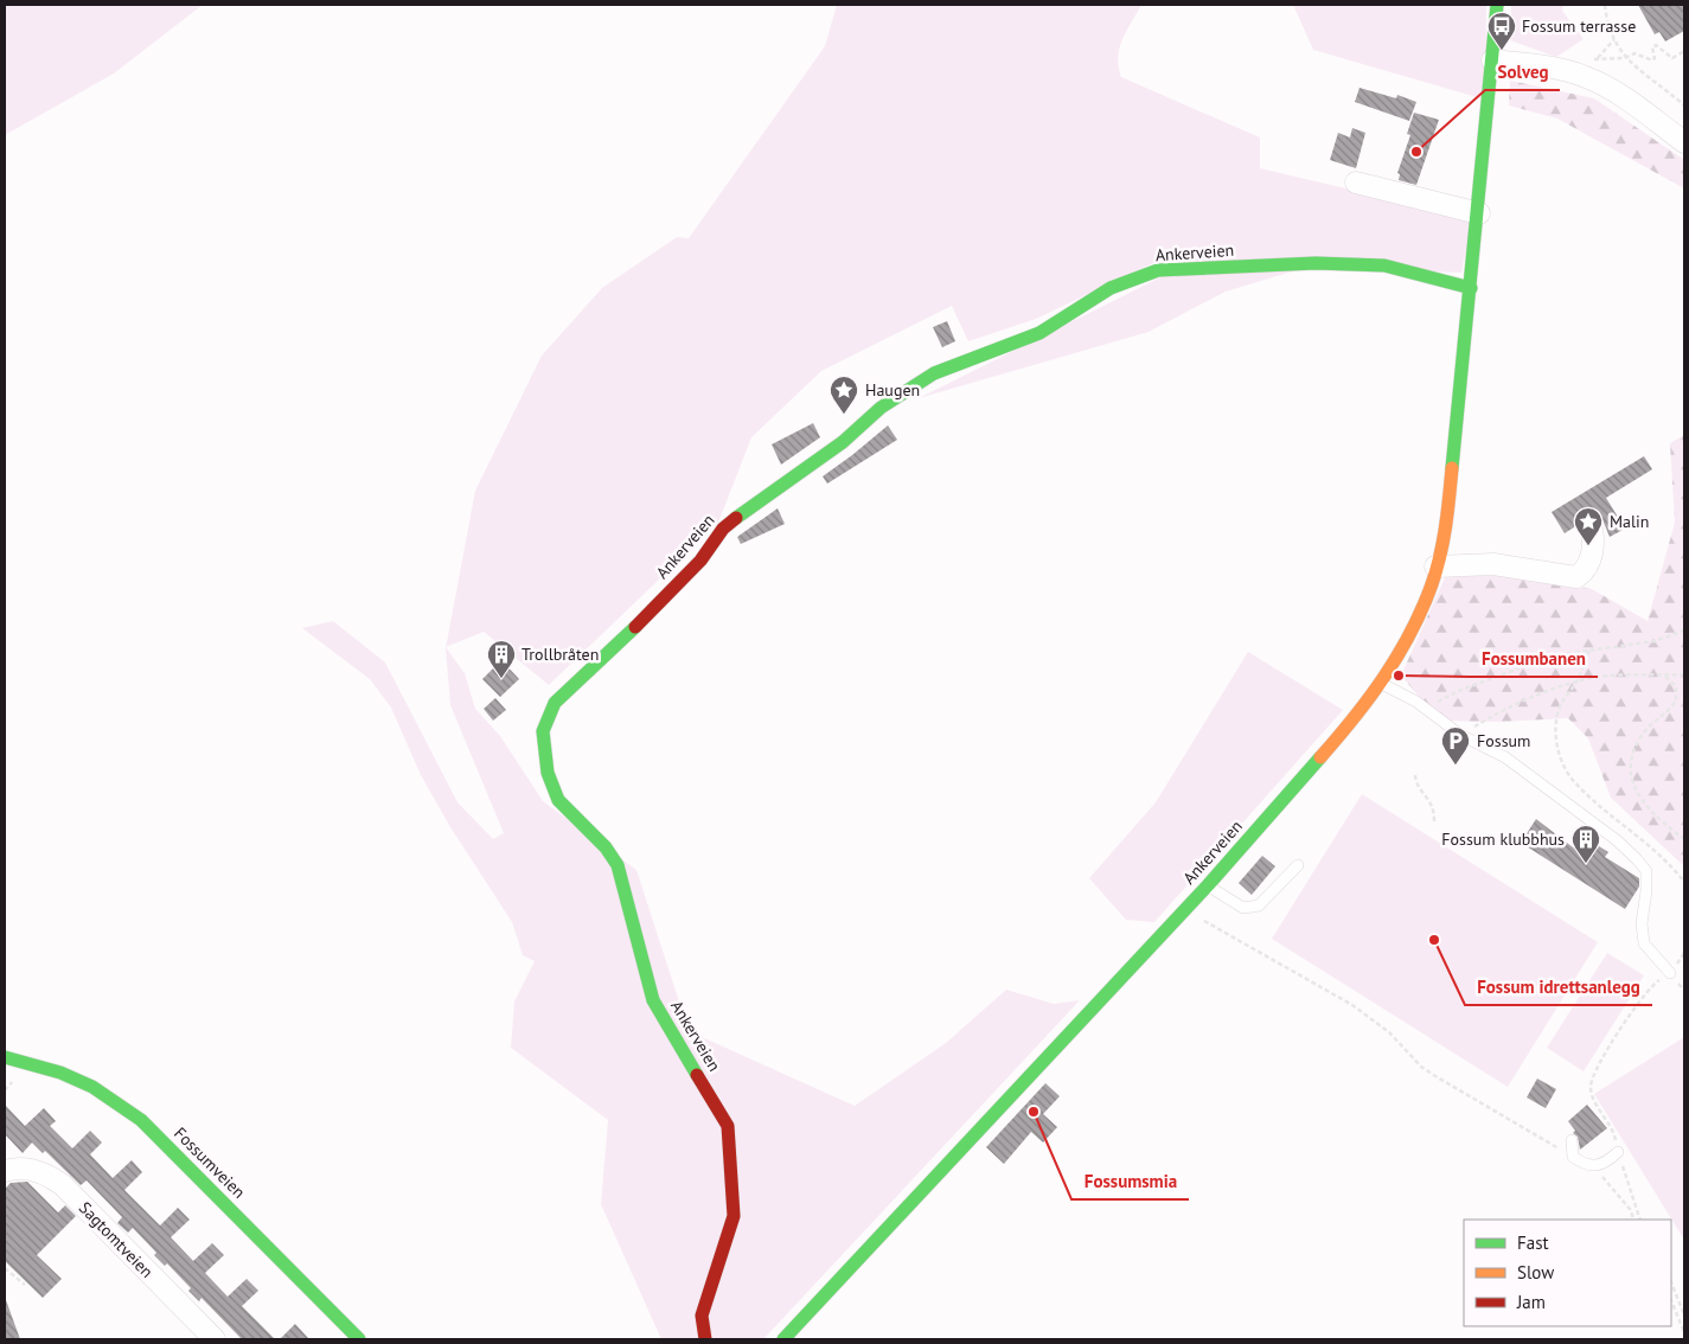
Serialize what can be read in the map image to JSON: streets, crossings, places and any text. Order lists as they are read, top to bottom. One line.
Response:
{"streets":{"street":["Ankerveien","Fossumveien","Sagtomtveien"]},"places":{"bus stop":["Fossum terrasse"],"other":["Solveg","Fossumbanen","Fossum idrettsanlegg","Fossumsmia"],"place":["Haugen","Malin"],"building":["Trollbråten","Fossum klubbhus"],"parking":["Fossum"]},"legend":["Fast","Slow","Jam"]}
